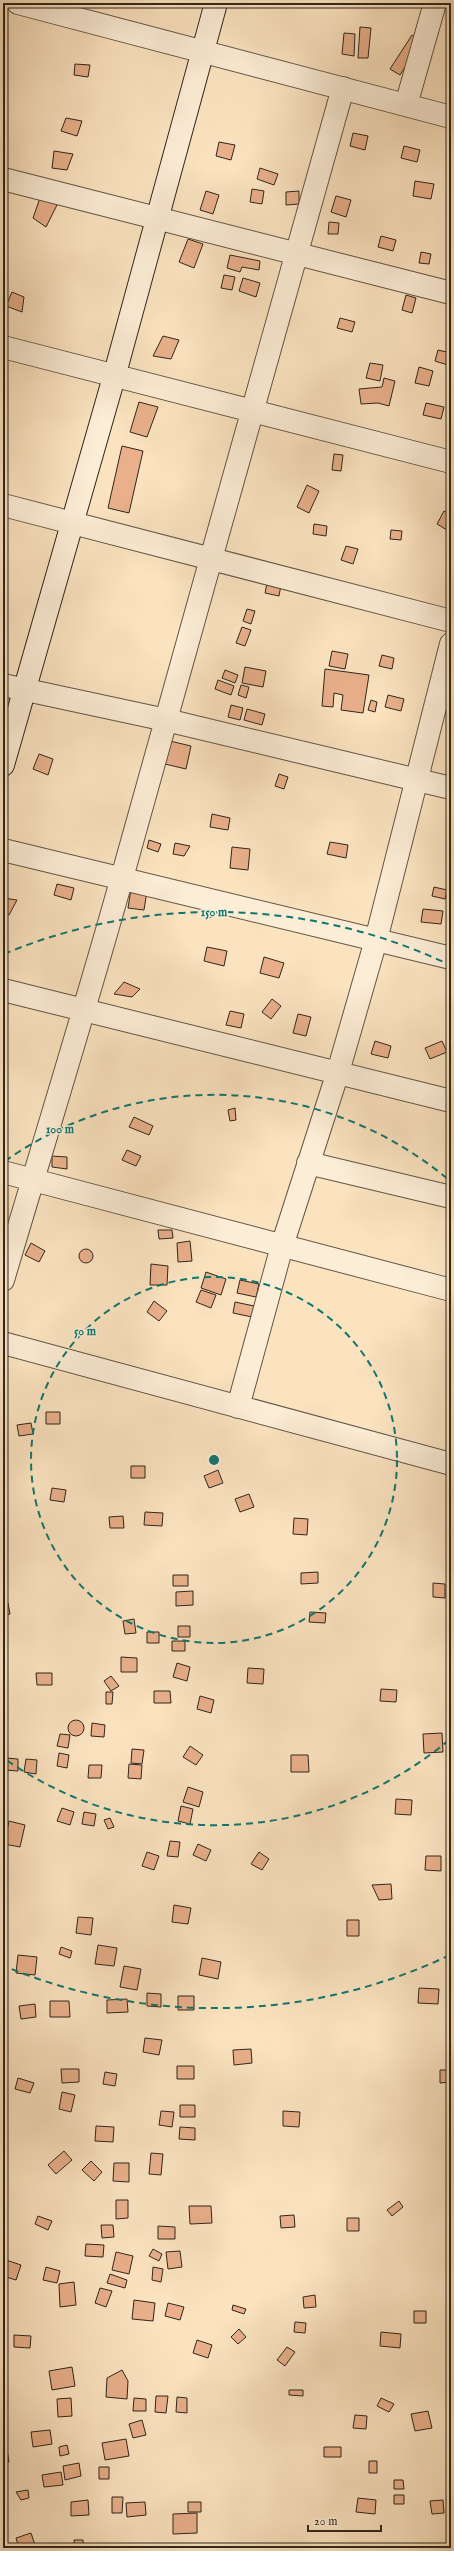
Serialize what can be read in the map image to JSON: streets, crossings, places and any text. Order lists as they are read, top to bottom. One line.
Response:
{"scale_bar":"20 m","rings":["150 m","100 m","50 m"]}
